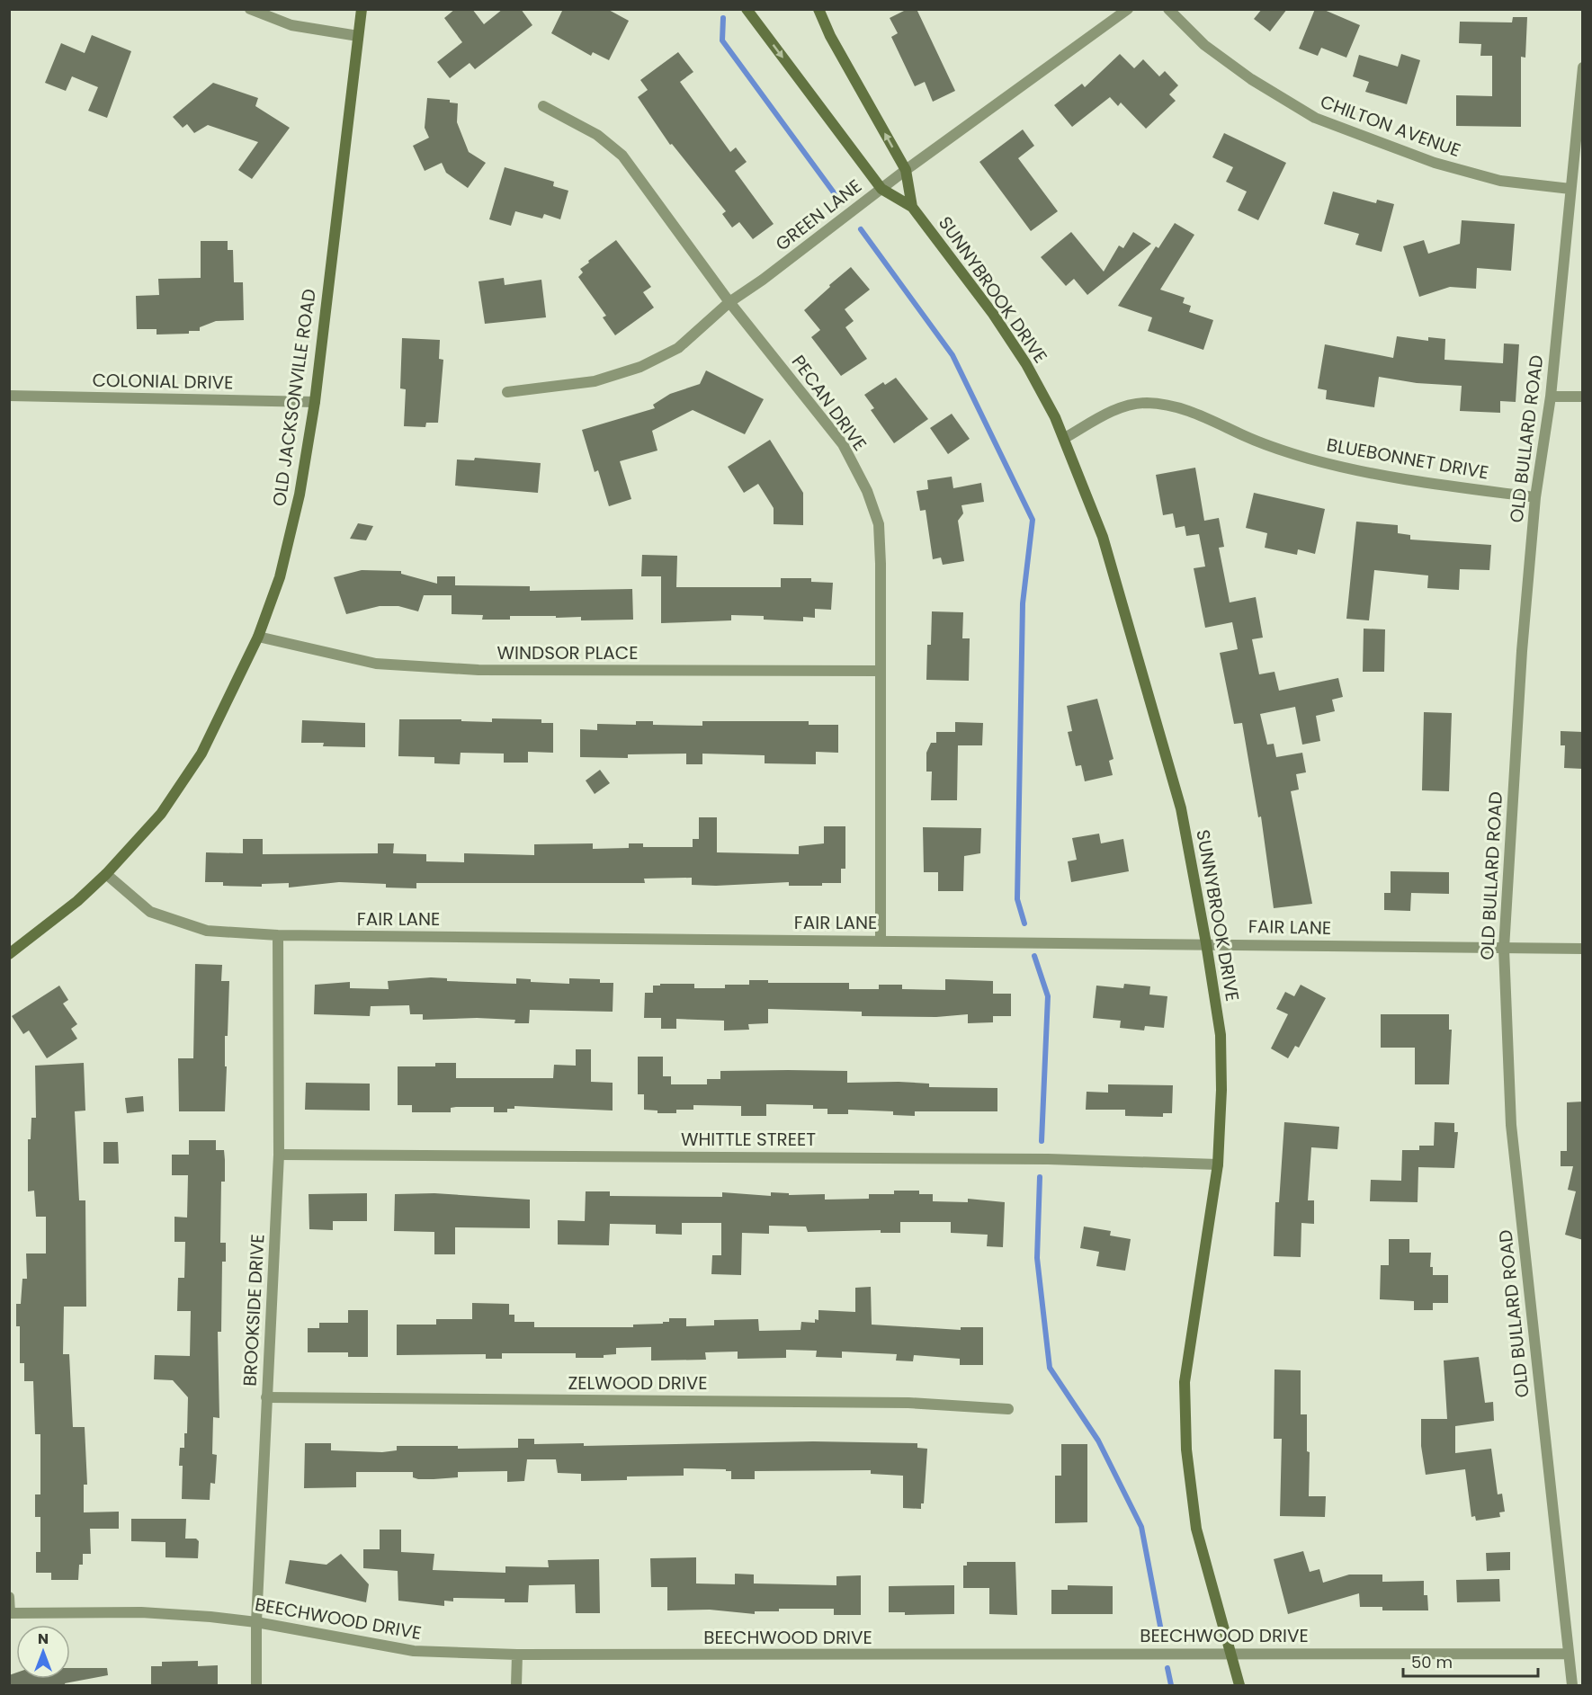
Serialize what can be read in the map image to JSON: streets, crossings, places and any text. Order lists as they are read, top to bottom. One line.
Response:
{"streets":{"main road":["SUNNYBROOK DRIVE","OLD JACKSONVILLE ROAD"],"street":["CHILTON AVENUE","GREEN LANE","COLONIAL DRIVE","PECAN DRIVE","OLD BULLARD ROAD","BLUEBONNET DRIVE","WINDSOR PLACE","FAIR LANE","WHITTLE STREET","BROOKSIDE DRIVE","ZELWOOD DRIVE","BEECHWOOD DRIVE"]},"crossings":[["CHILTON AVENUE","OLD BULLARD ROAD"],["GREEN LANE","SUNNYBROOK DRIVE"],["GREEN LANE","PECAN DRIVE"],["SUNNYBROOK DRIVE","BLUEBONNET DRIVE"],["SUNNYBROOK DRIVE","FAIR LANE"],["SUNNYBROOK DRIVE","WHITTLE STREET"],["SUNNYBROOK DRIVE","BEECHWOOD DRIVE"],["COLONIAL DRIVE","OLD JACKSONVILLE ROAD"],["OLD JACKSONVILLE ROAD","WINDSOR PLACE"],["OLD JACKSONVILLE ROAD","FAIR LANE"],["PECAN DRIVE","WINDSOR PLACE"],["PECAN DRIVE","FAIR LANE"],["OLD BULLARD ROAD","BLUEBONNET DRIVE"],["OLD BULLARD ROAD","FAIR LANE"],["OLD BULLARD ROAD","BEECHWOOD DRIVE"],["FAIR LANE","BROOKSIDE DRIVE"],["WHITTLE STREET","BROOKSIDE DRIVE"],["BROOKSIDE DRIVE","ZELWOOD DRIVE"],["BROOKSIDE DRIVE","BEECHWOOD DRIVE"]],"scale_bar":"50 m","north":"top"}
